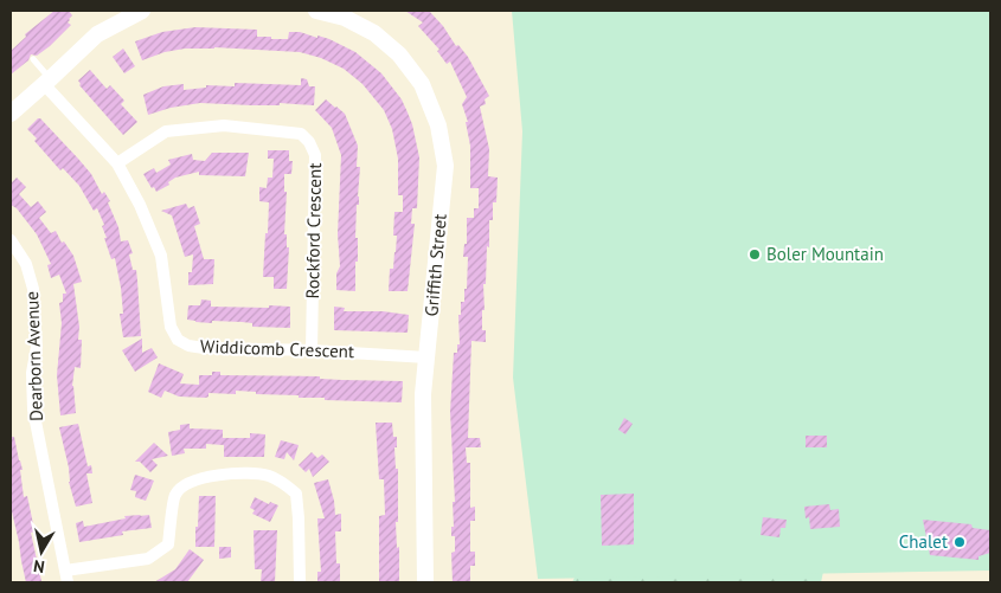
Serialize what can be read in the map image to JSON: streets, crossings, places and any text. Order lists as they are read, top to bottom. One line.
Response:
{"streets":{"street":["Rockford Crescent","Griffith Street","Widdicomb Crescent","Dearborn Avenue"]},"crossings":[["Rockford Crescent","Widdicomb Crescent"],["Griffith Street","Widdicomb Crescent"]],"places":["Boler Mountain","Chalet"],"north":"bottom"}
